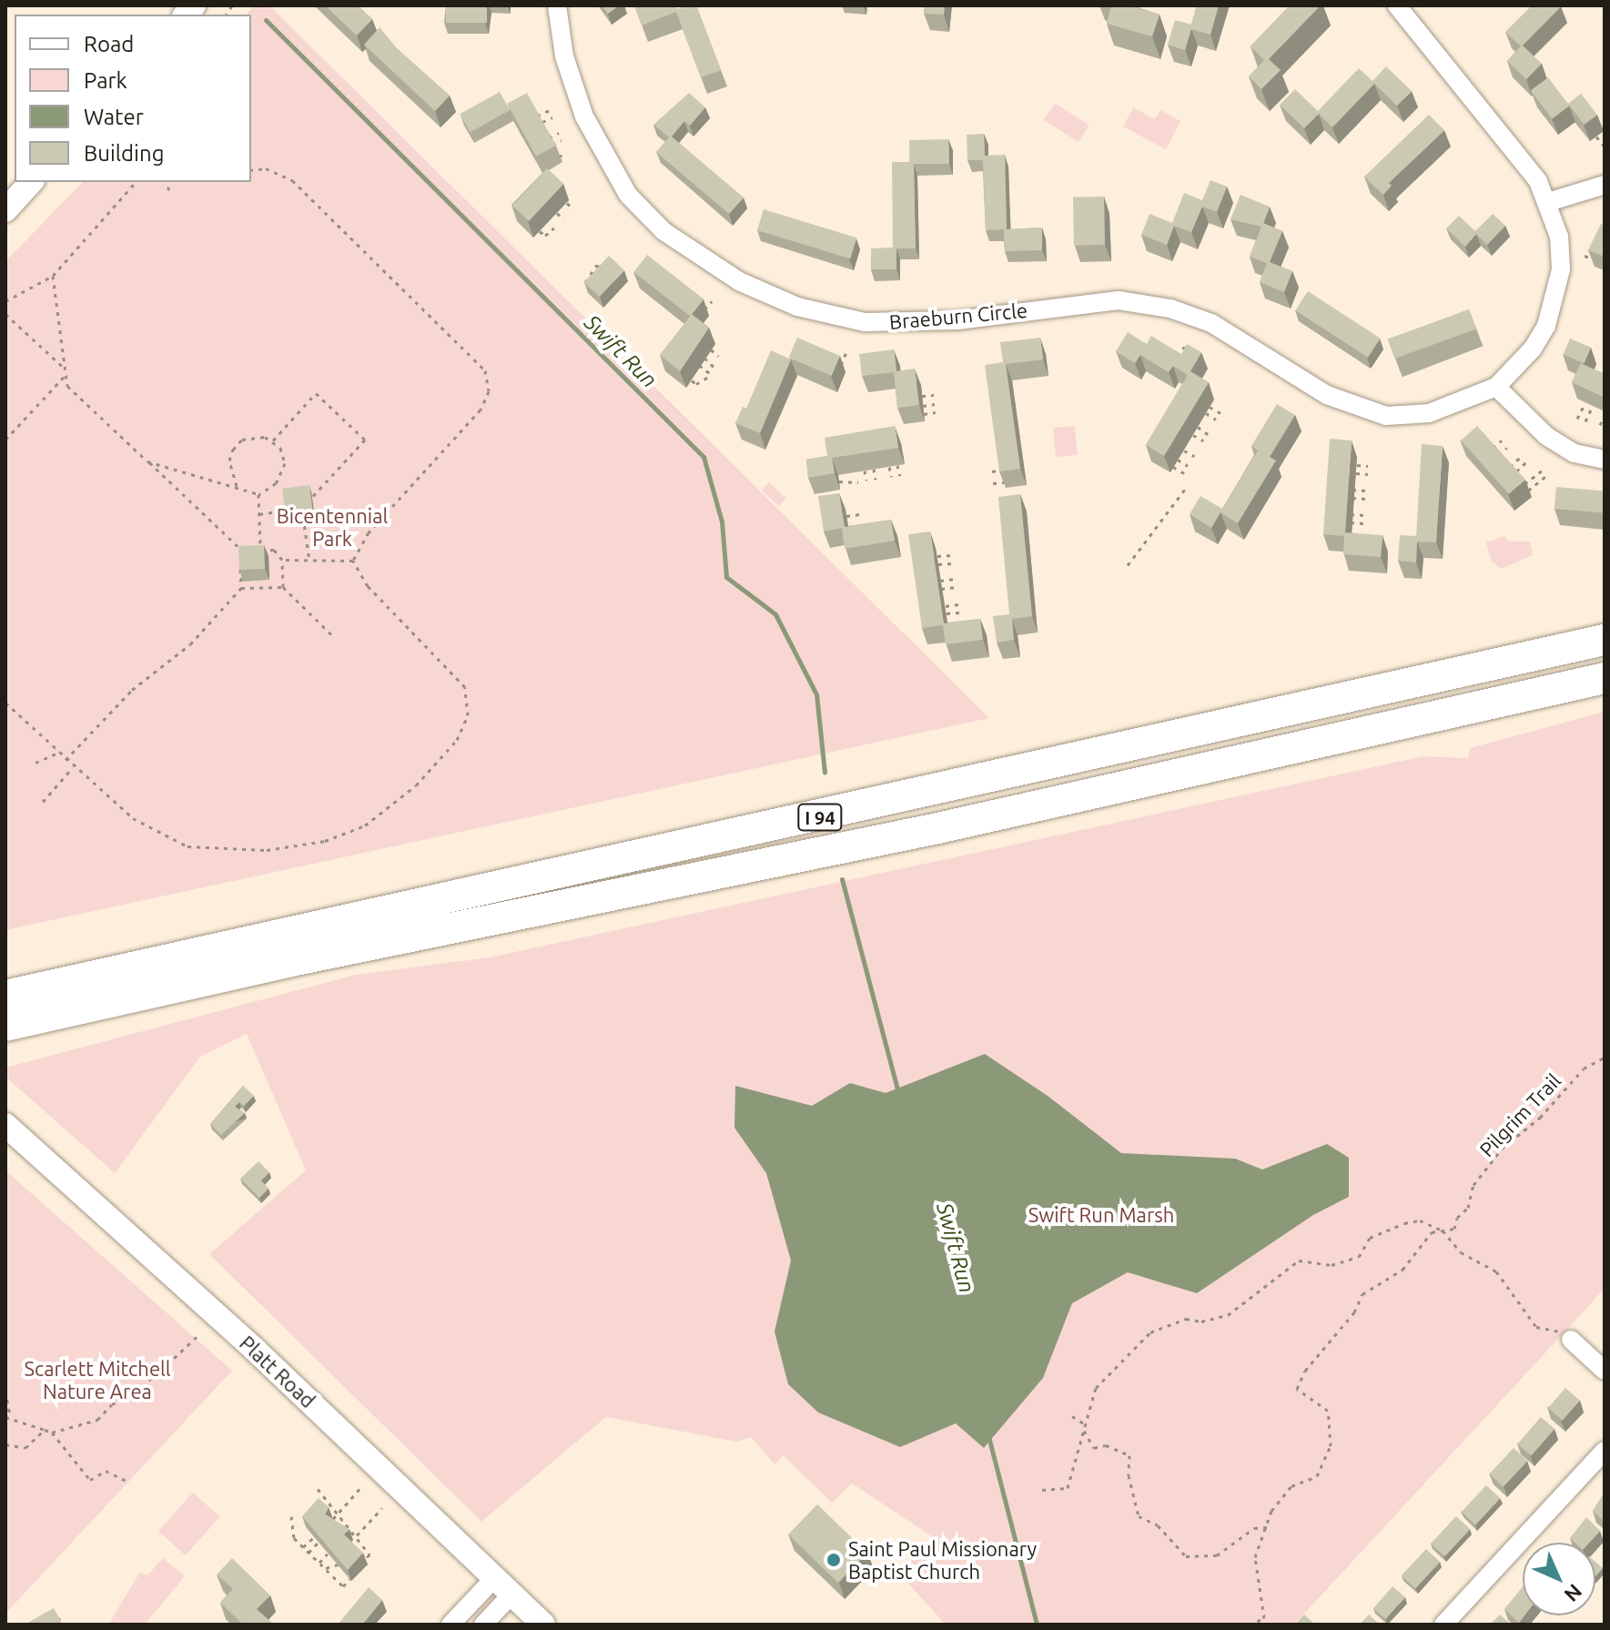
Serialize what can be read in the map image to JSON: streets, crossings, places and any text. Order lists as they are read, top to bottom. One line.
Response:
{"streets":{"highway":["I 94"],"main road":["Platt Road"],"street":["Braeburn Circle"],"path":["Pilgrim Trail"]},"water":["Swift Run"],"parks":["Bicentennial Park","Swift Run Marsh","Scarlett Mitchell Nature Area"],"places":["Saint Paul Missionary Baptist Church"],"legend":["Road","Park","Water","Building"],"north":"bottom right"}
